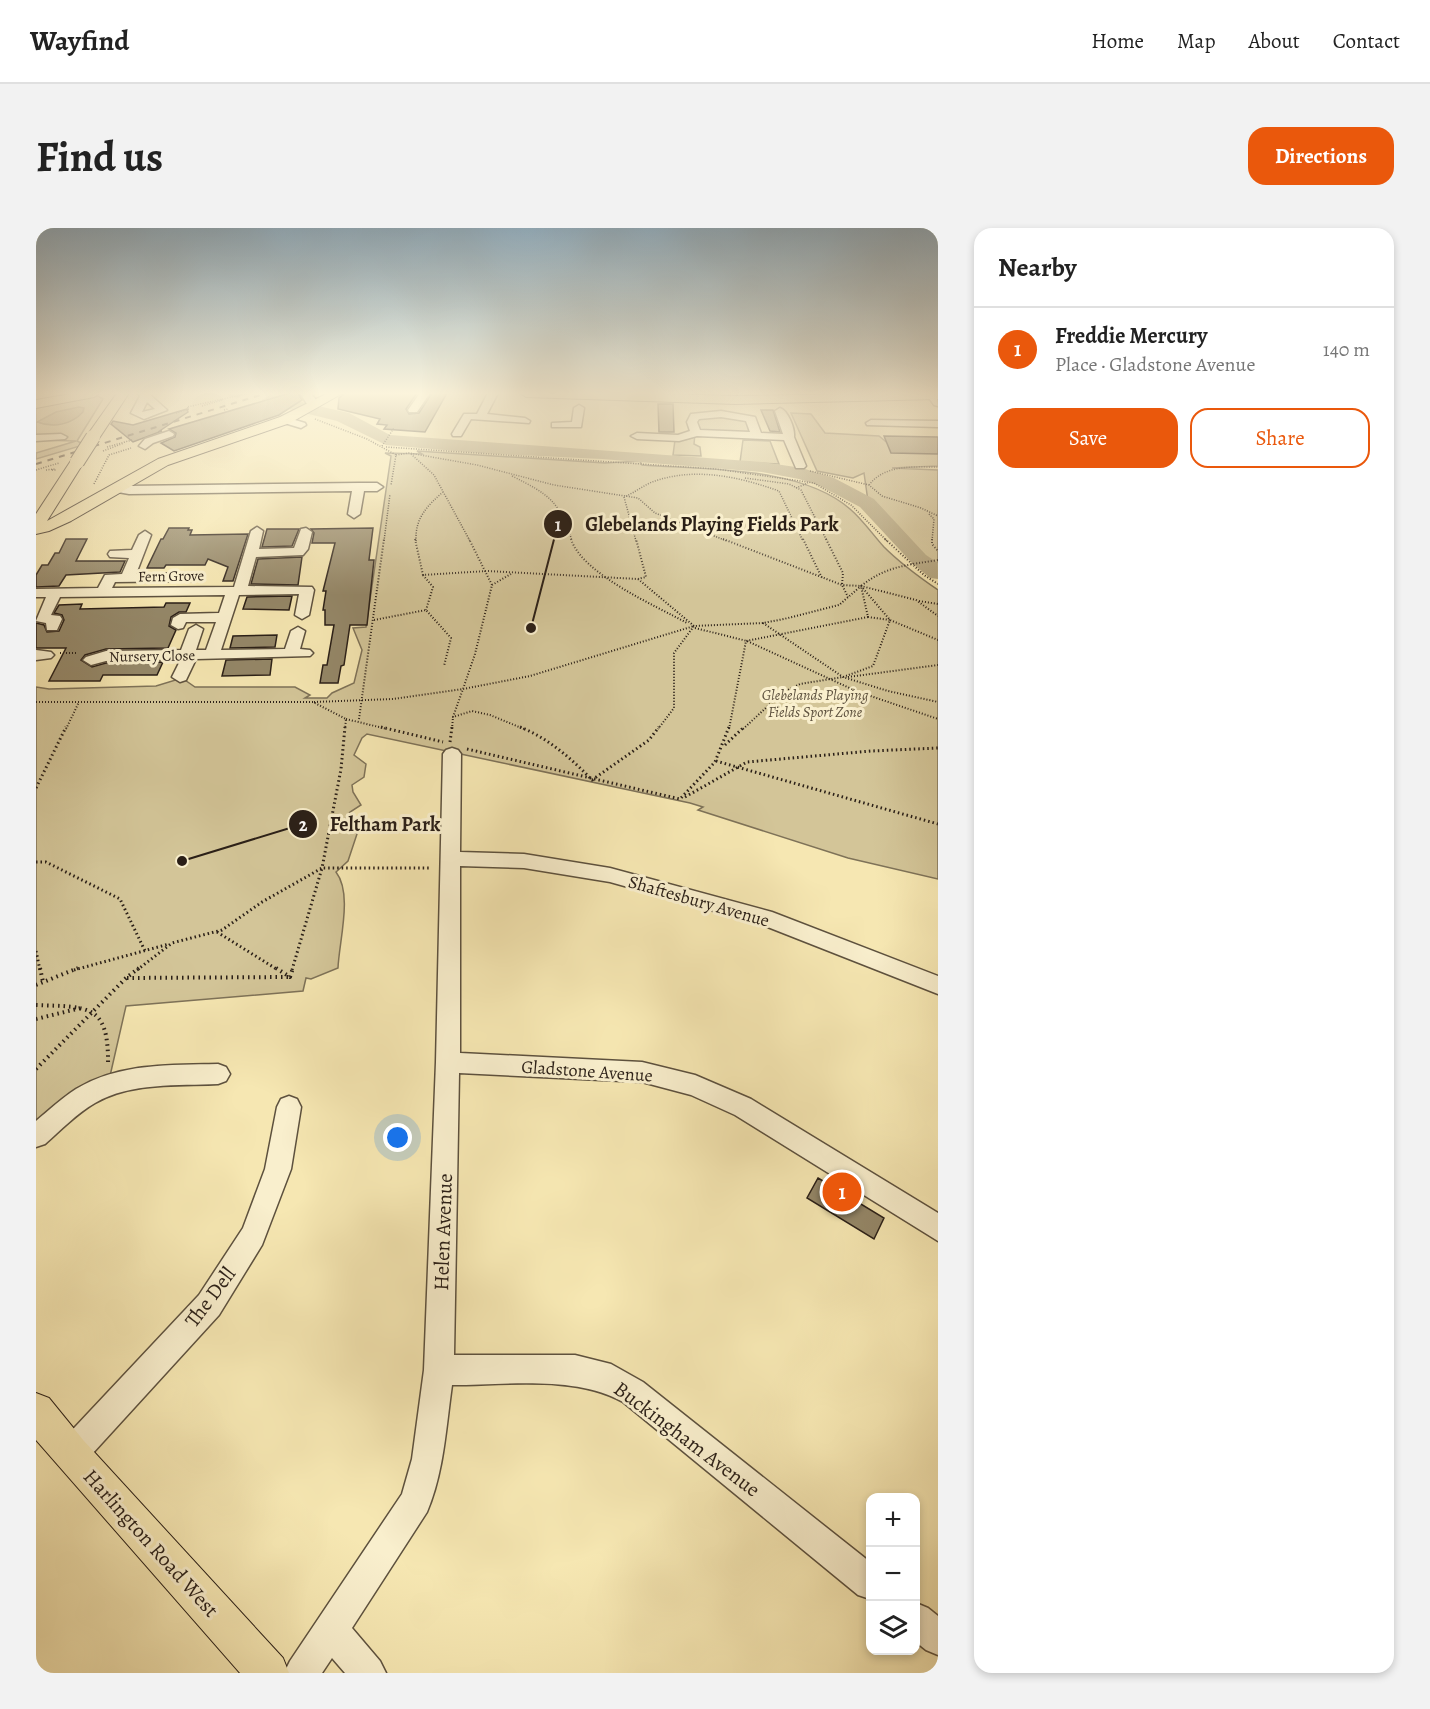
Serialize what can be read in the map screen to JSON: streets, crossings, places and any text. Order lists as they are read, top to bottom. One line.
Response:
{"streets":{"main road":["Harlington Road West"],"street":["Fern Grove","Nursery Close","Shaftesbury Avenue","Gladstone Avenue","Helen Avenue","The Dell","Buckingham Avenue"]},"crossings":[["Fern Grove","Nursery Close"],["Shaftesbury Avenue","Helen Avenue"],["Gladstone Avenue","Helen Avenue"],["Helen Avenue","Buckingham Avenue"],["The Dell","Harlington Road West"]],"parks":["Glebelands Playing Fields Sport Zone"],"places":["Glebelands Playing Fields Park","Feltham Park"],"page":{"header":"Wayfind","nav":["Home","Map","About","Contact"],"buttons":["Directions",["Save","Share"]],"title":"Find us","heading":"Nearby","list":[{"mark":"1","name":"Freddie Mercury","note":"Place · Gladstone Avenue","value":"140 m"}],"pins":"1","map_buttons":["+","−"]}}
